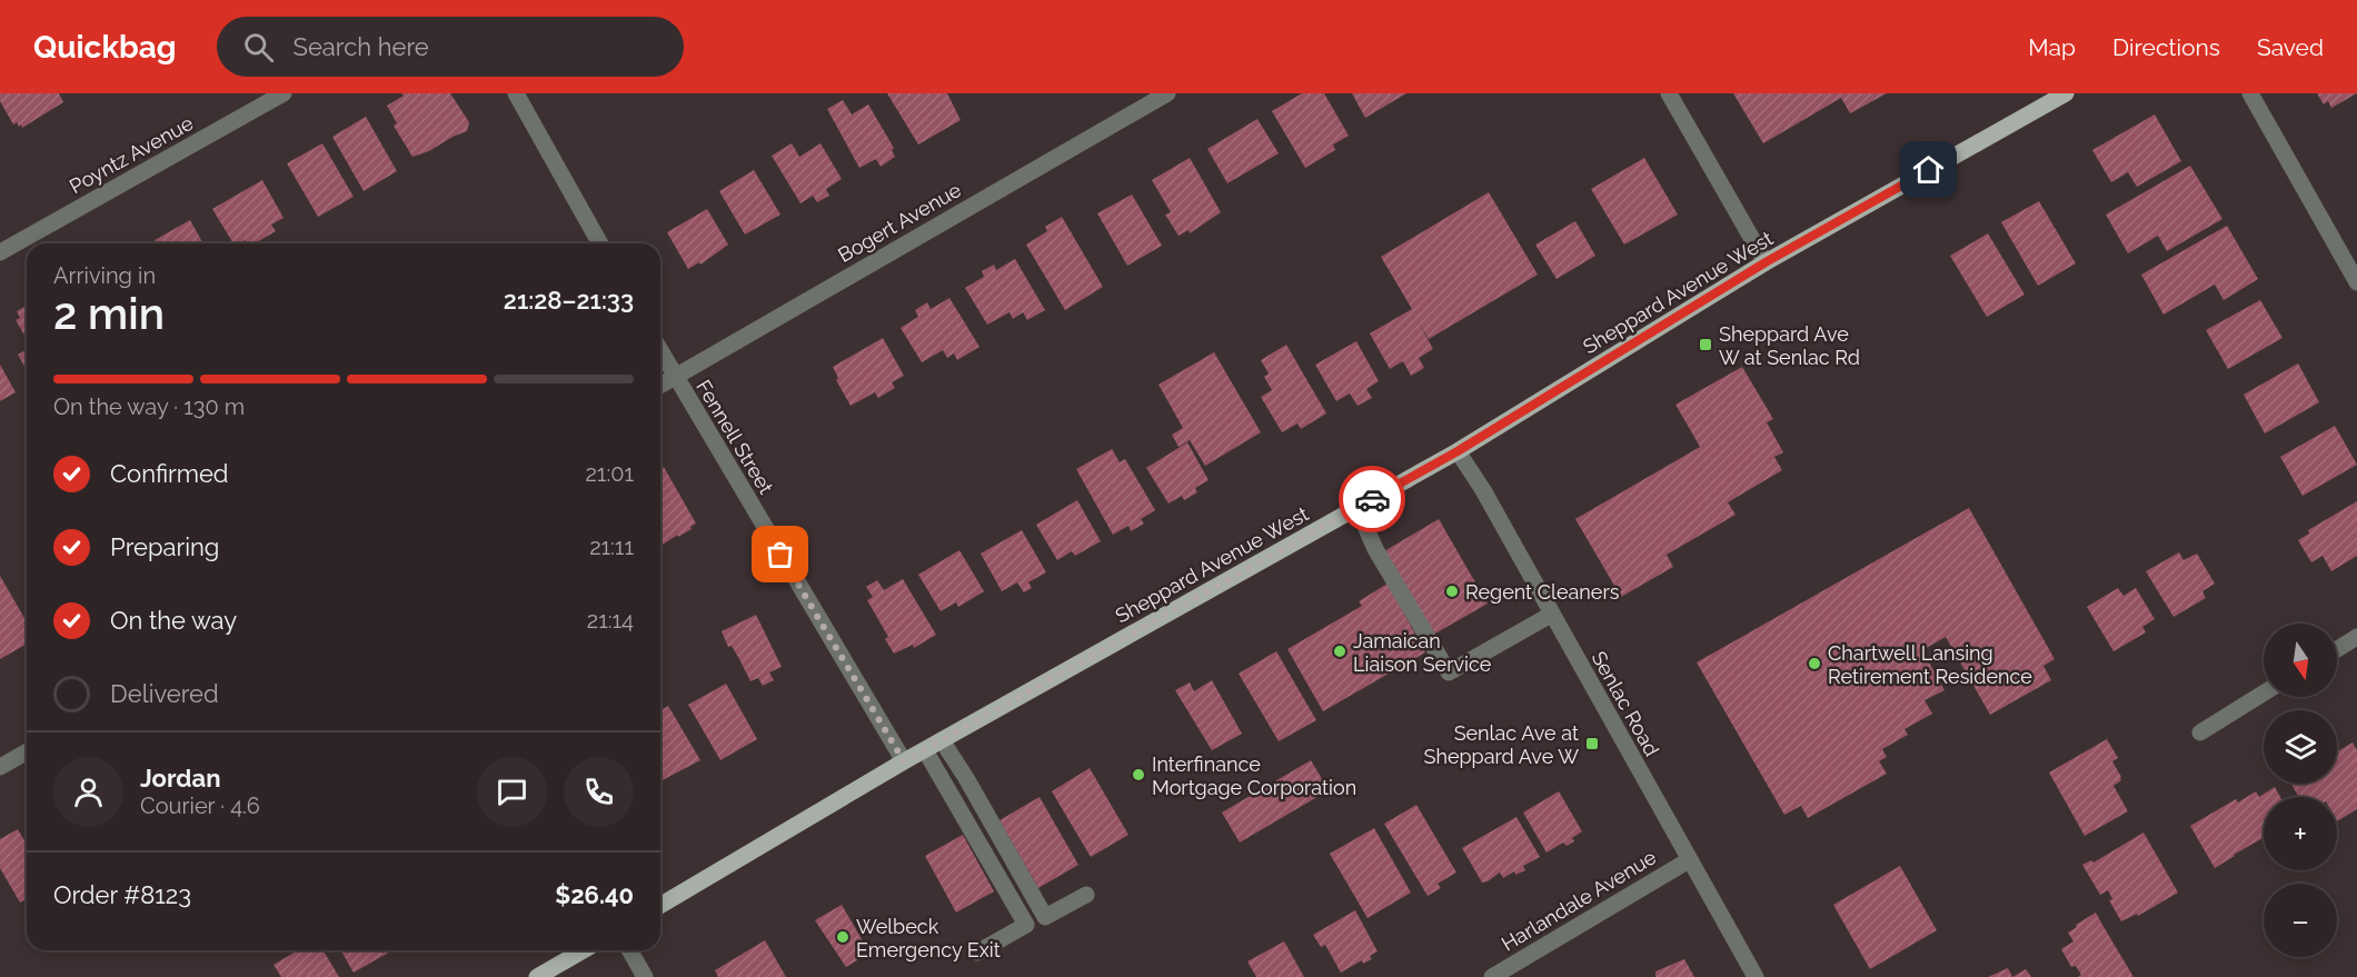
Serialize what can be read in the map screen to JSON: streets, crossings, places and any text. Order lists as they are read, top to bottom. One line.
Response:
{"streets":{"main road":["Sheppard Avenue West"],"street":["Poyntz Avenue","Bogert Avenue","Fennell Street","Senlac Road","Harlandale Avenue"]},"crossings":[["Bogert Avenue","Fennell Street"],["Sheppard Avenue West","Fennell Street"],["Sheppard Avenue West","Senlac Road"],["Senlac Road","Harlandale Avenue"]],"places":{"transit":["Sheppard Ave W at Senlac Rd","Senlac Ave at Sheppard Ave W"],"other":["Regent Cleaners","Jamaican Liaison Service","Chartwell Lansing Retirement Residence","Interfinance Mortgage Corporation","Welbeck Emergency Exit"]},"north":"bottom","page":{"header":"Quickbag","search":"Search here","nav":["Map","Directions","Saved"],"heading":["2 min","Arriving in","21:28–21:33"],"panel":["Jordan","Courier · 4.6","Order #8123","$26.40"],"bar":"On the way · 130 m","list":[["Confirmed","21:01"],["Preparing","21:11"],["On the way","21:14"],"Delivered"],"map_buttons":["+","−"]}}
